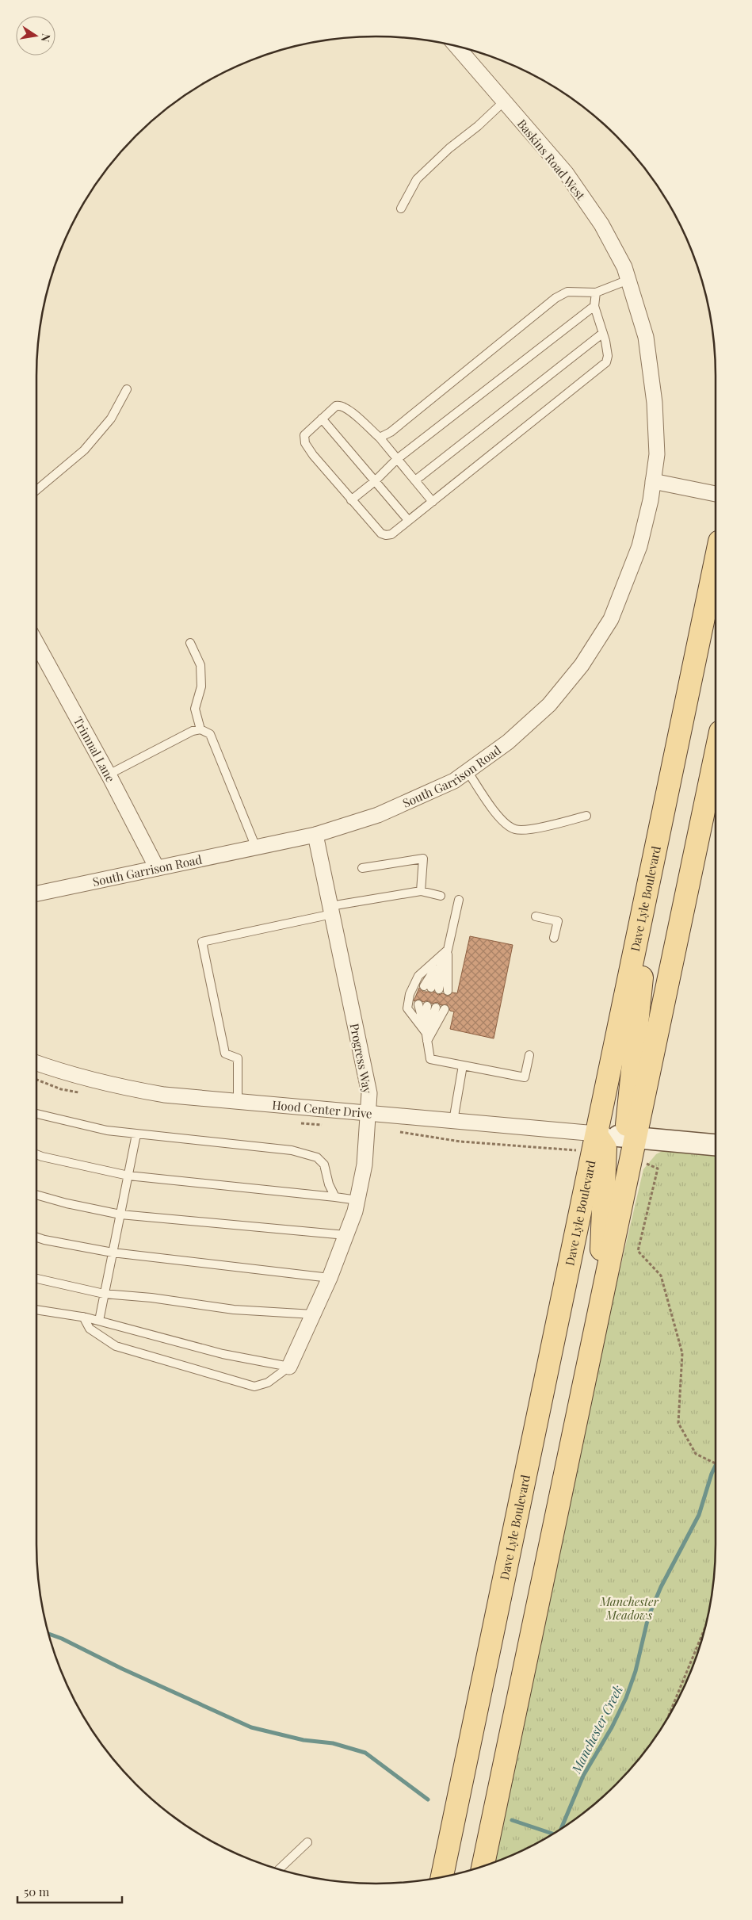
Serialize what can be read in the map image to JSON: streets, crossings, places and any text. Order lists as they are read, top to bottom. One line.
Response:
{"streets":{"main road":["Dave Lyle Boulevard"],"street":["Baskins Road West","Trimnal Lane","South Garrison Road","Progress Way","Hood Center Drive"]},"crossings":[["Baskins Road West","South Garrison Road"],["Trimnal Lane","South Garrison Road"],["South Garrison Road","Progress Way"],["Dave Lyle Boulevard","Hood Center Drive"],["Progress Way","Hood Center Drive"]],"water":["Manchester Creek"],"parks":["Manchester Meadows"],"scale_bar":"50 m","north":"right"}
